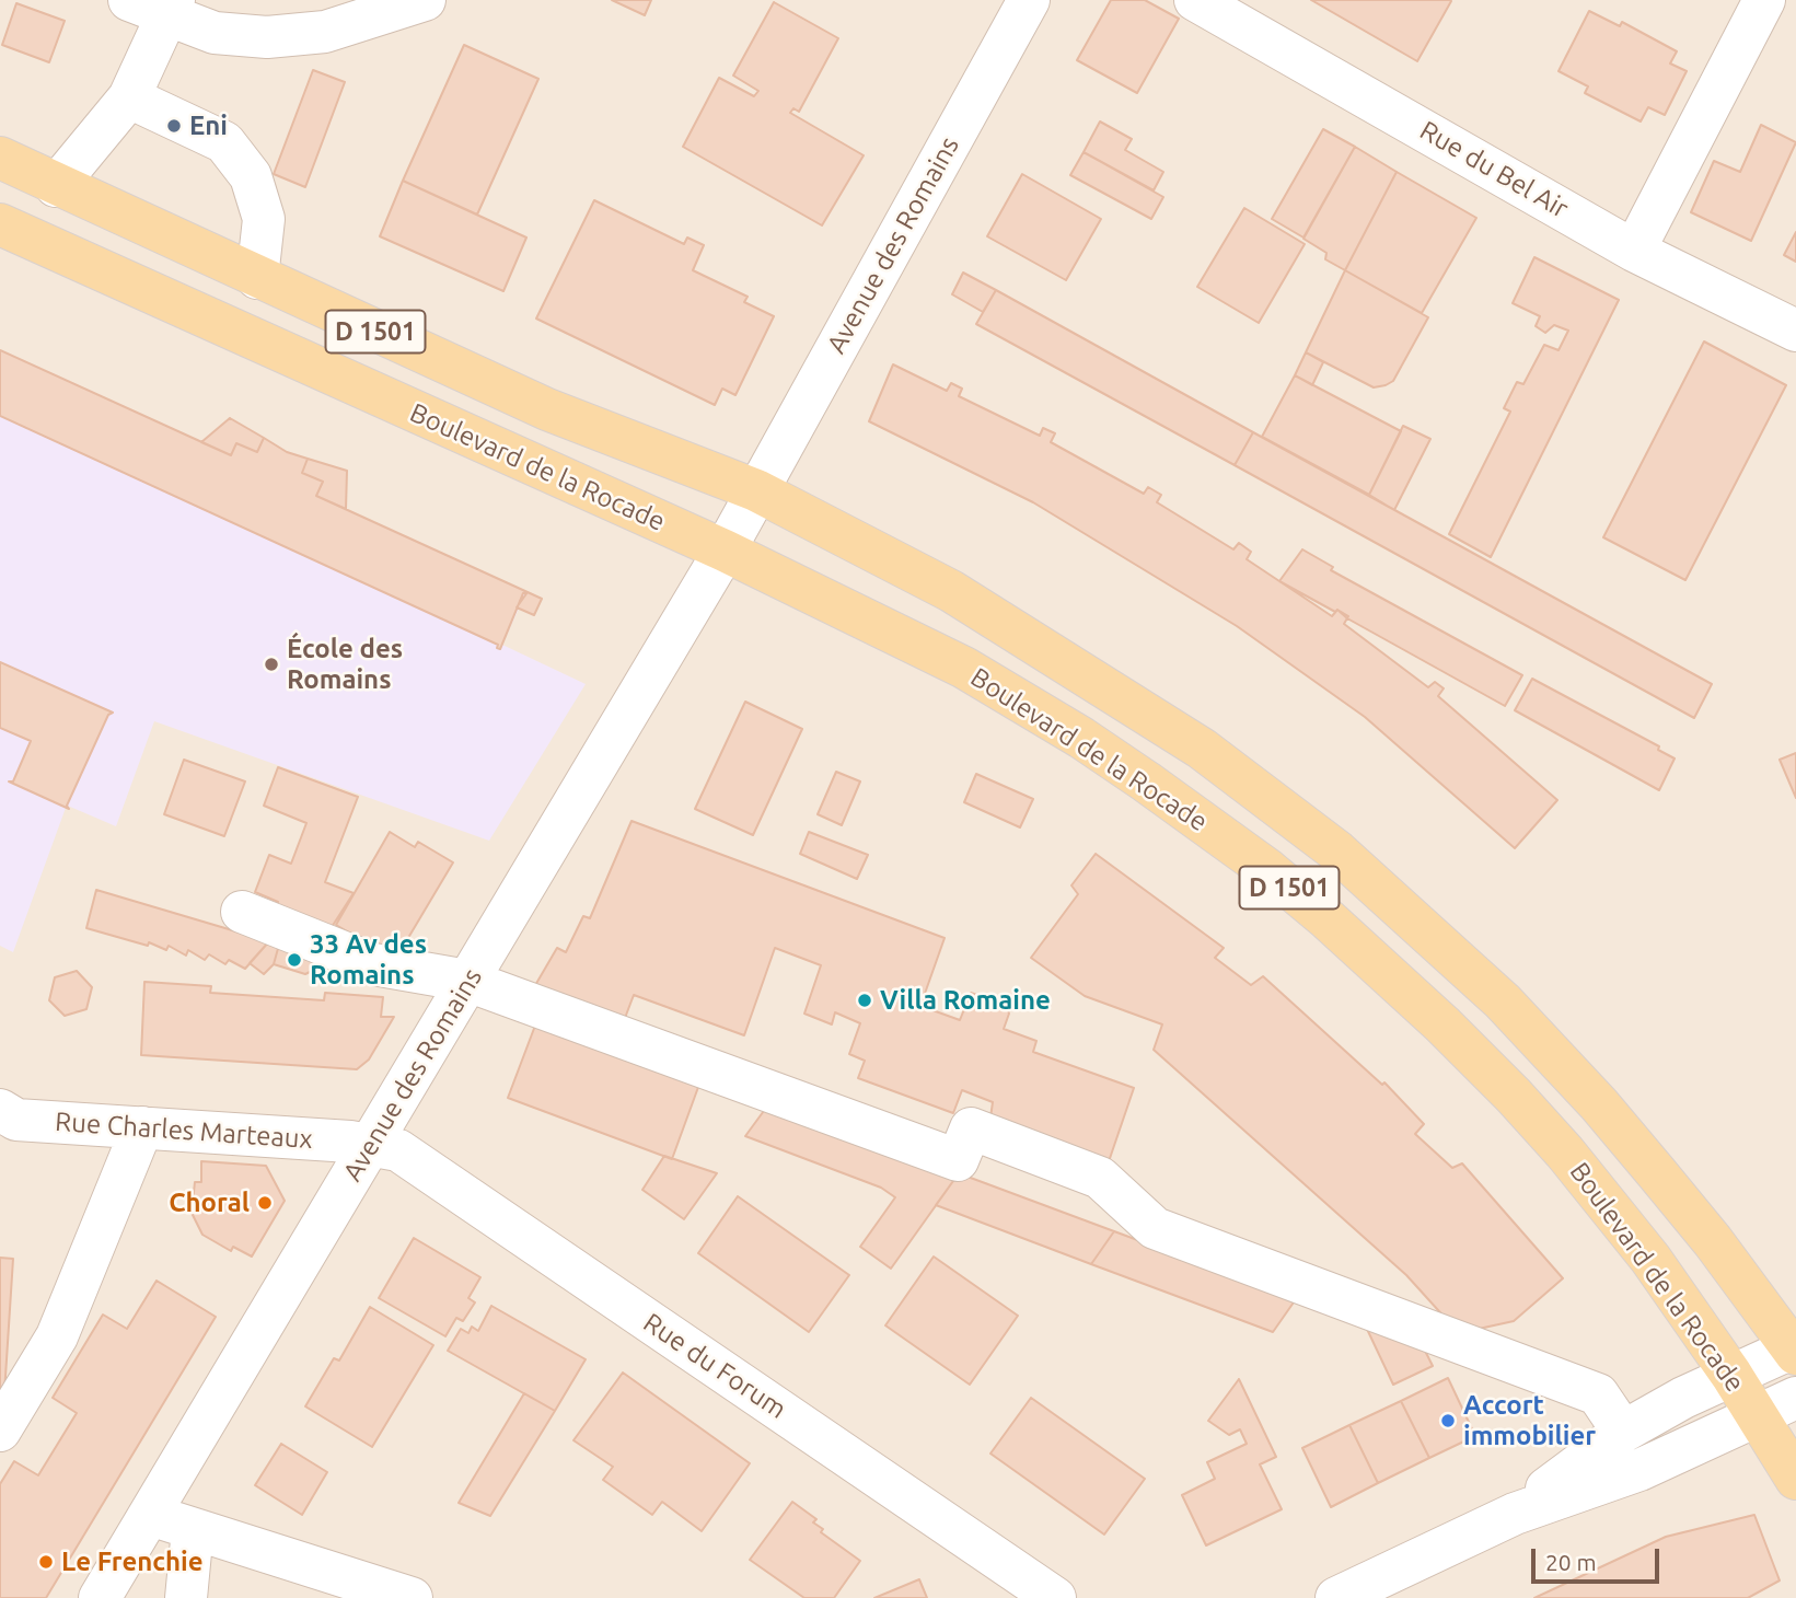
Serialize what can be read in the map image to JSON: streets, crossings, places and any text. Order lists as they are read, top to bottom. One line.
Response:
{"streets":{"main road":["D 1501","Boulevard de la Rocade"],"street":["Rue du Bel Air","Avenue des Romains","Rue Charles Marteaux","Rue du Forum"]},"crossings":[["Avenue des Romains","D 1501"],["Avenue des Romains","Boulevard de la Rocade"],["Avenue des Romains","Rue Charles Marteaux"],["Avenue des Romains","Rue du Forum"],["Rue Charles Marteaux","Rue du Forum"]],"places":["Eni","École des Romains","33 Av des Romains","Villa Romaine","Choral","Accort immobilier","Le Frenchie"],"scale_bar":"20 m"}
